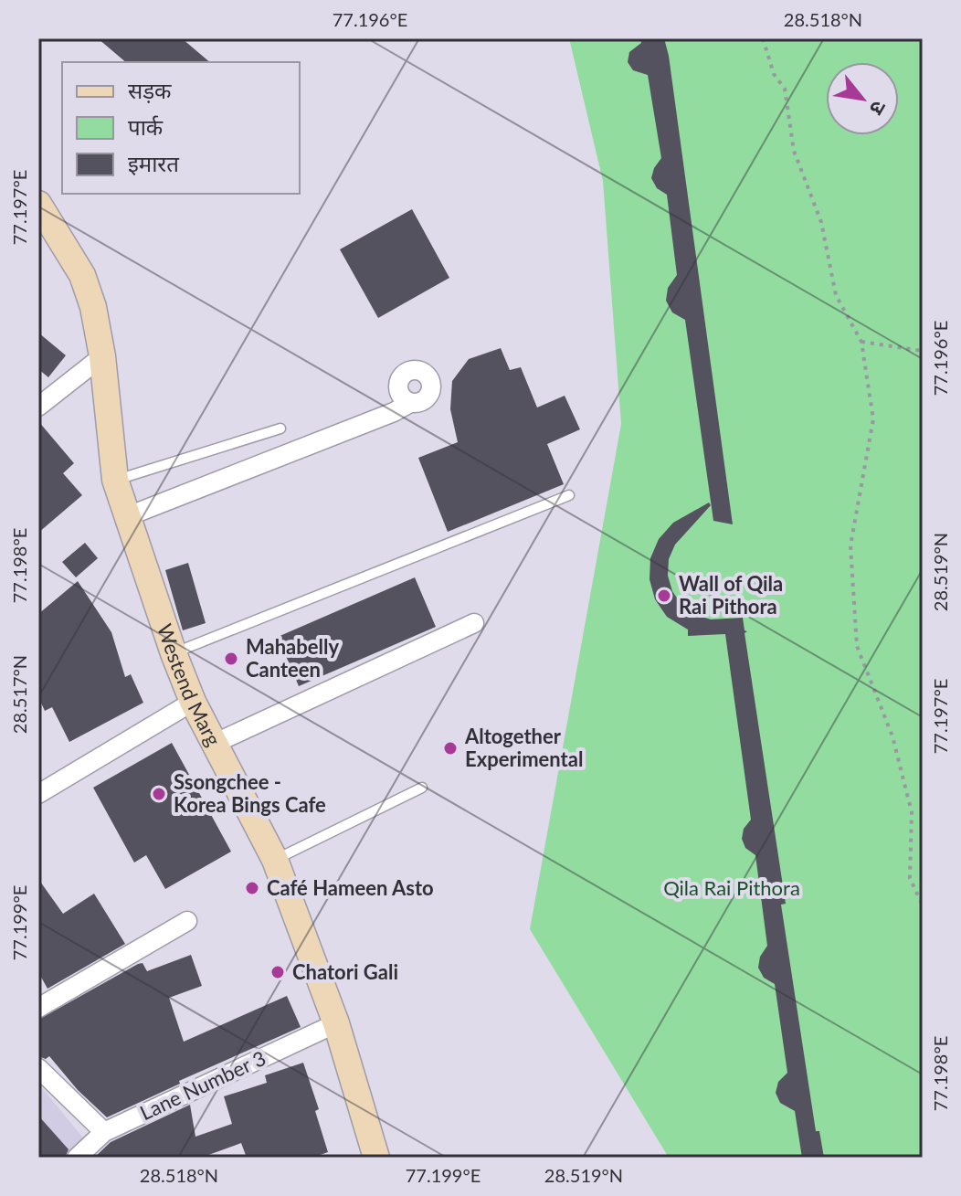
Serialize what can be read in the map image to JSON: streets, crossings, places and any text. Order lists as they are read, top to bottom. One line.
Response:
{"streets":{"street":["Westend Marg","Lane Number 3"]},"crossings":[["Westend Marg","Lane Number 3"]],"parks":["Qila Rai Pithora"],"places":["Wall of Qila Rai Pithora","Mahabelly Canteen","Altogether Experimental","Ssongchee - Korea Bings Cafe","Café Hameen Asto","Chatori Gali"],"legend":["सड़क","पार्क","इमारत"],"north":"bottom right","coordinates":["77.196°E","28.518°N","77.197°E","77.198°E","28.519°N","28.517°N","77.199°E"]}
